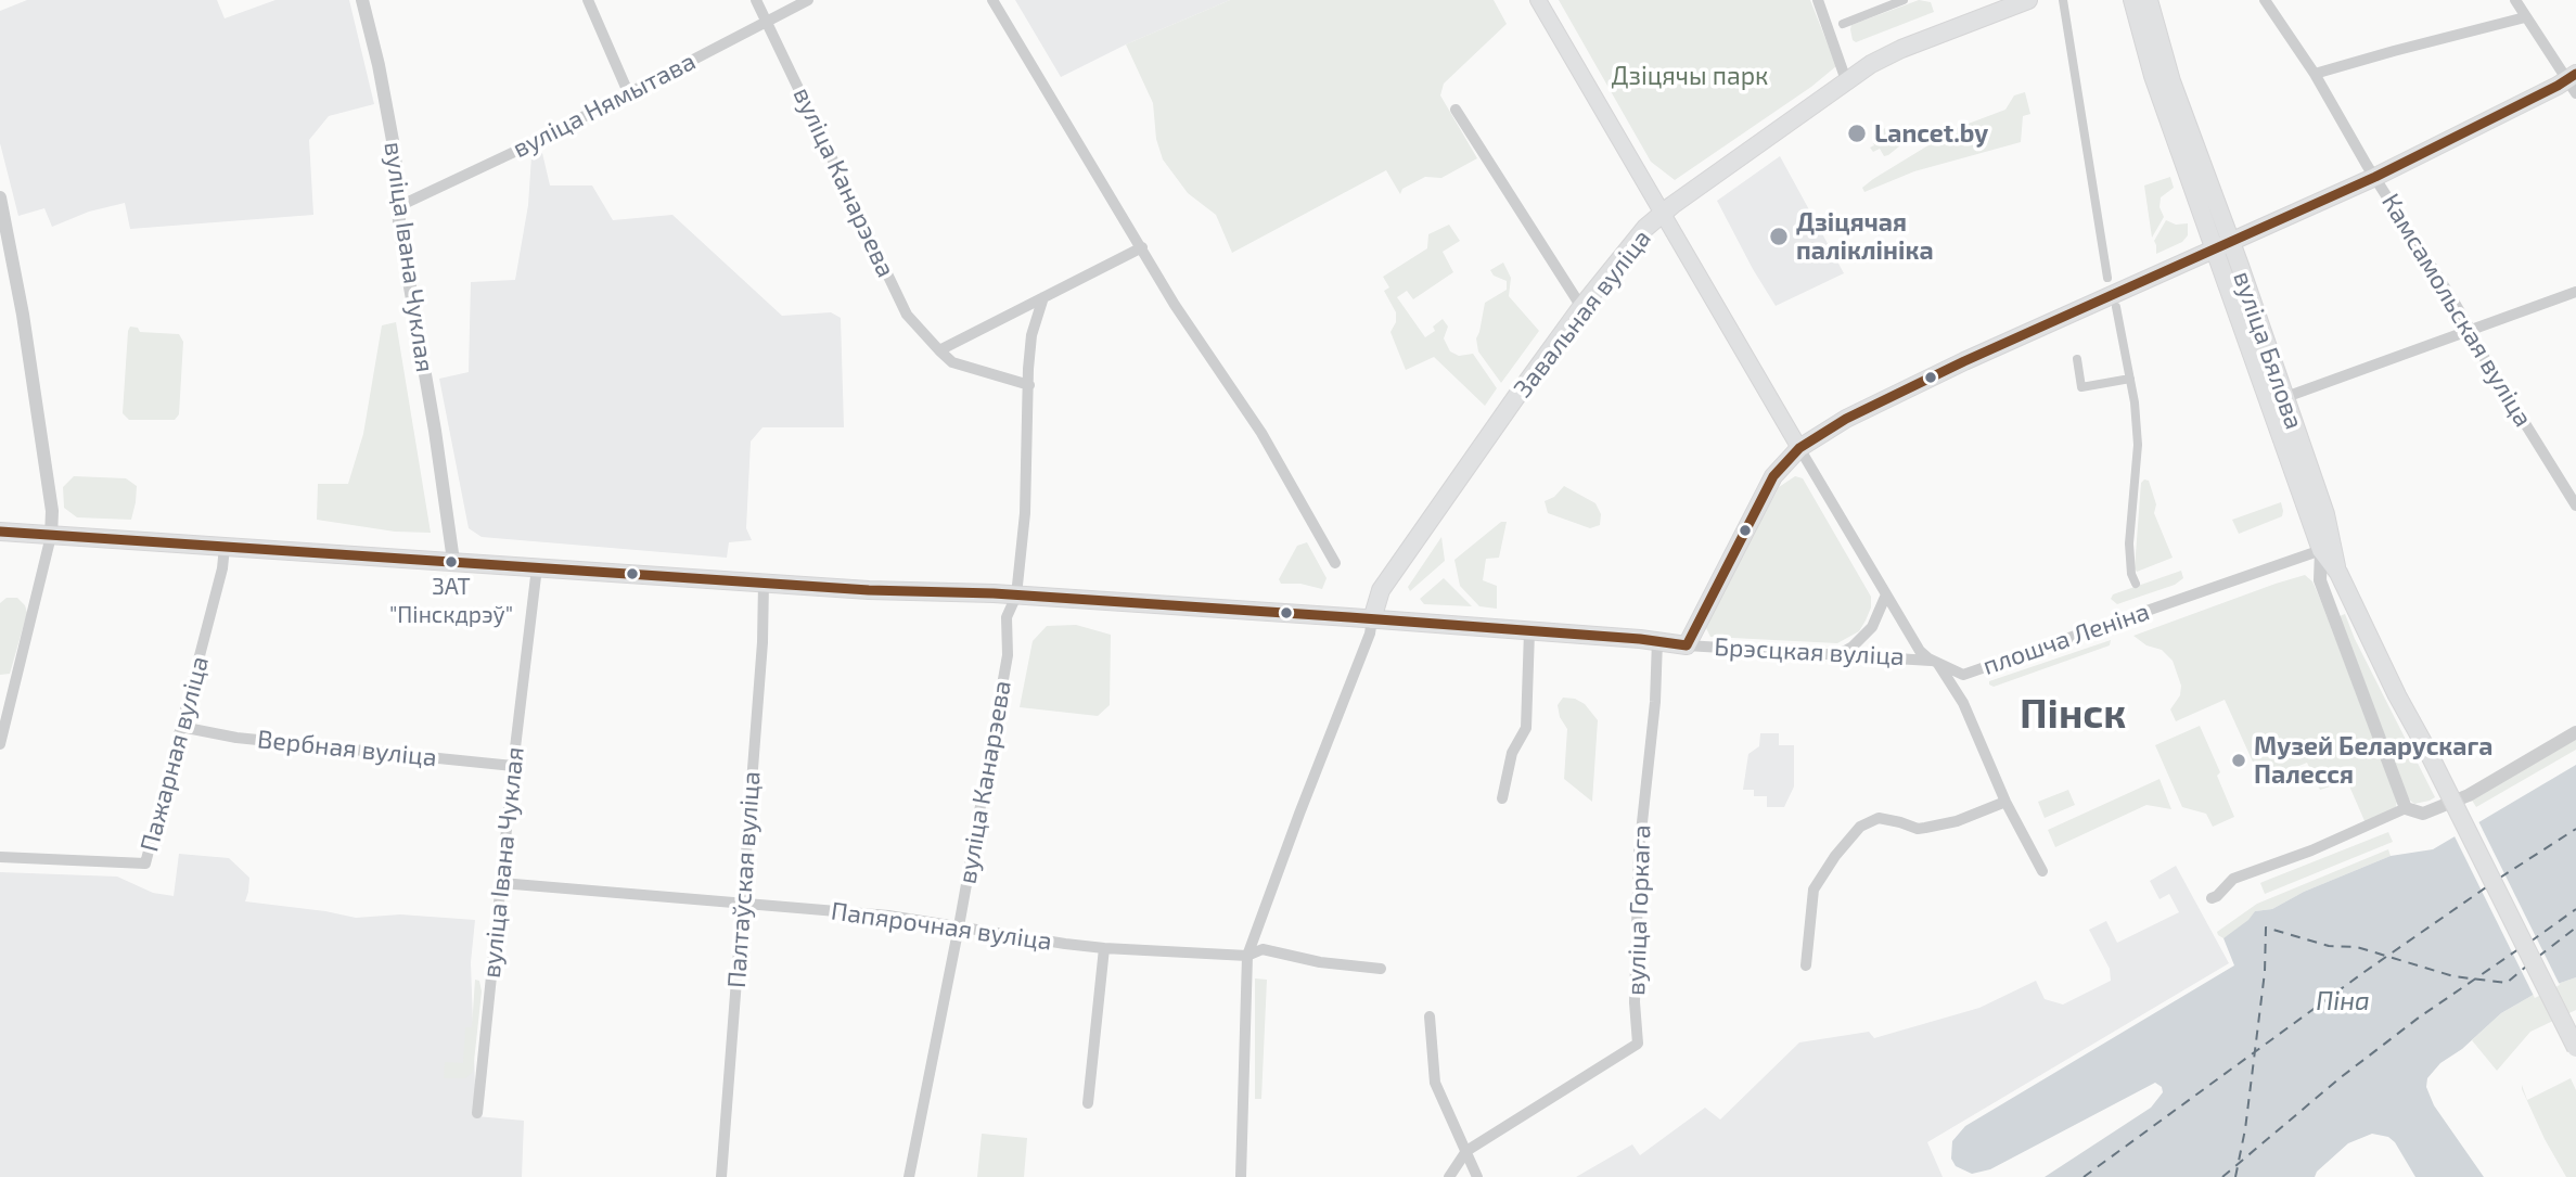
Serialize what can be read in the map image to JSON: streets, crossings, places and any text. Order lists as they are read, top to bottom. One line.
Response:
{"streets":{"main road":["Завальная вуліца","вуліца Бялова","Брэсцкая вуліца"],"street":["вуліца Нямытава","вуліца Канарэева","вуліца Івана Чуклая","Камсамольская вуліца","плошча Леніна","Вербная вуліца","Пажарная вуліца","Палтаўская вуліца","вуліца Горкага","Папярочная вуліца"]},"crossings":[["вуліца Нямытава","вуліца Канарэева"],["вуліца Нямытава","вуліца Івана Чуклая"],["вуліца Канарэева","Брэсцкая вуліца"],["вуліца Канарэева","Папярочная вуліца"],["вуліца Івана Чуклая","Брэсцкая вуліца"],["вуліца Івана Чуклая","Вербная вуліца"],["вуліца Івана Чуклая","Папярочная вуліца"],["Завальная вуліца","Брэсцкая вуліца"],["вуліца Бялова","плошча Леніна"],["плошча Леніна","Брэсцкая вуліца"],["Брэсцкая вуліца","Пажарная вуліца"],["Брэсцкая вуліца","Палтаўская вуліца"],["Брэсцкая вуліца","вуліца Горкага"],["Вербная вуліца","Пажарная вуліца"],["Палтаўская вуліца","Папярочная вуліца"]],"districts":["Пінск"],"water":["Піна"],"parks":["Дзіцячы парк"],"places":["Lancet.by","Дзіцячая паліклініка","ЗАТ \"Пінскдрэў\"","Музей Беларускага Палесся"]}
